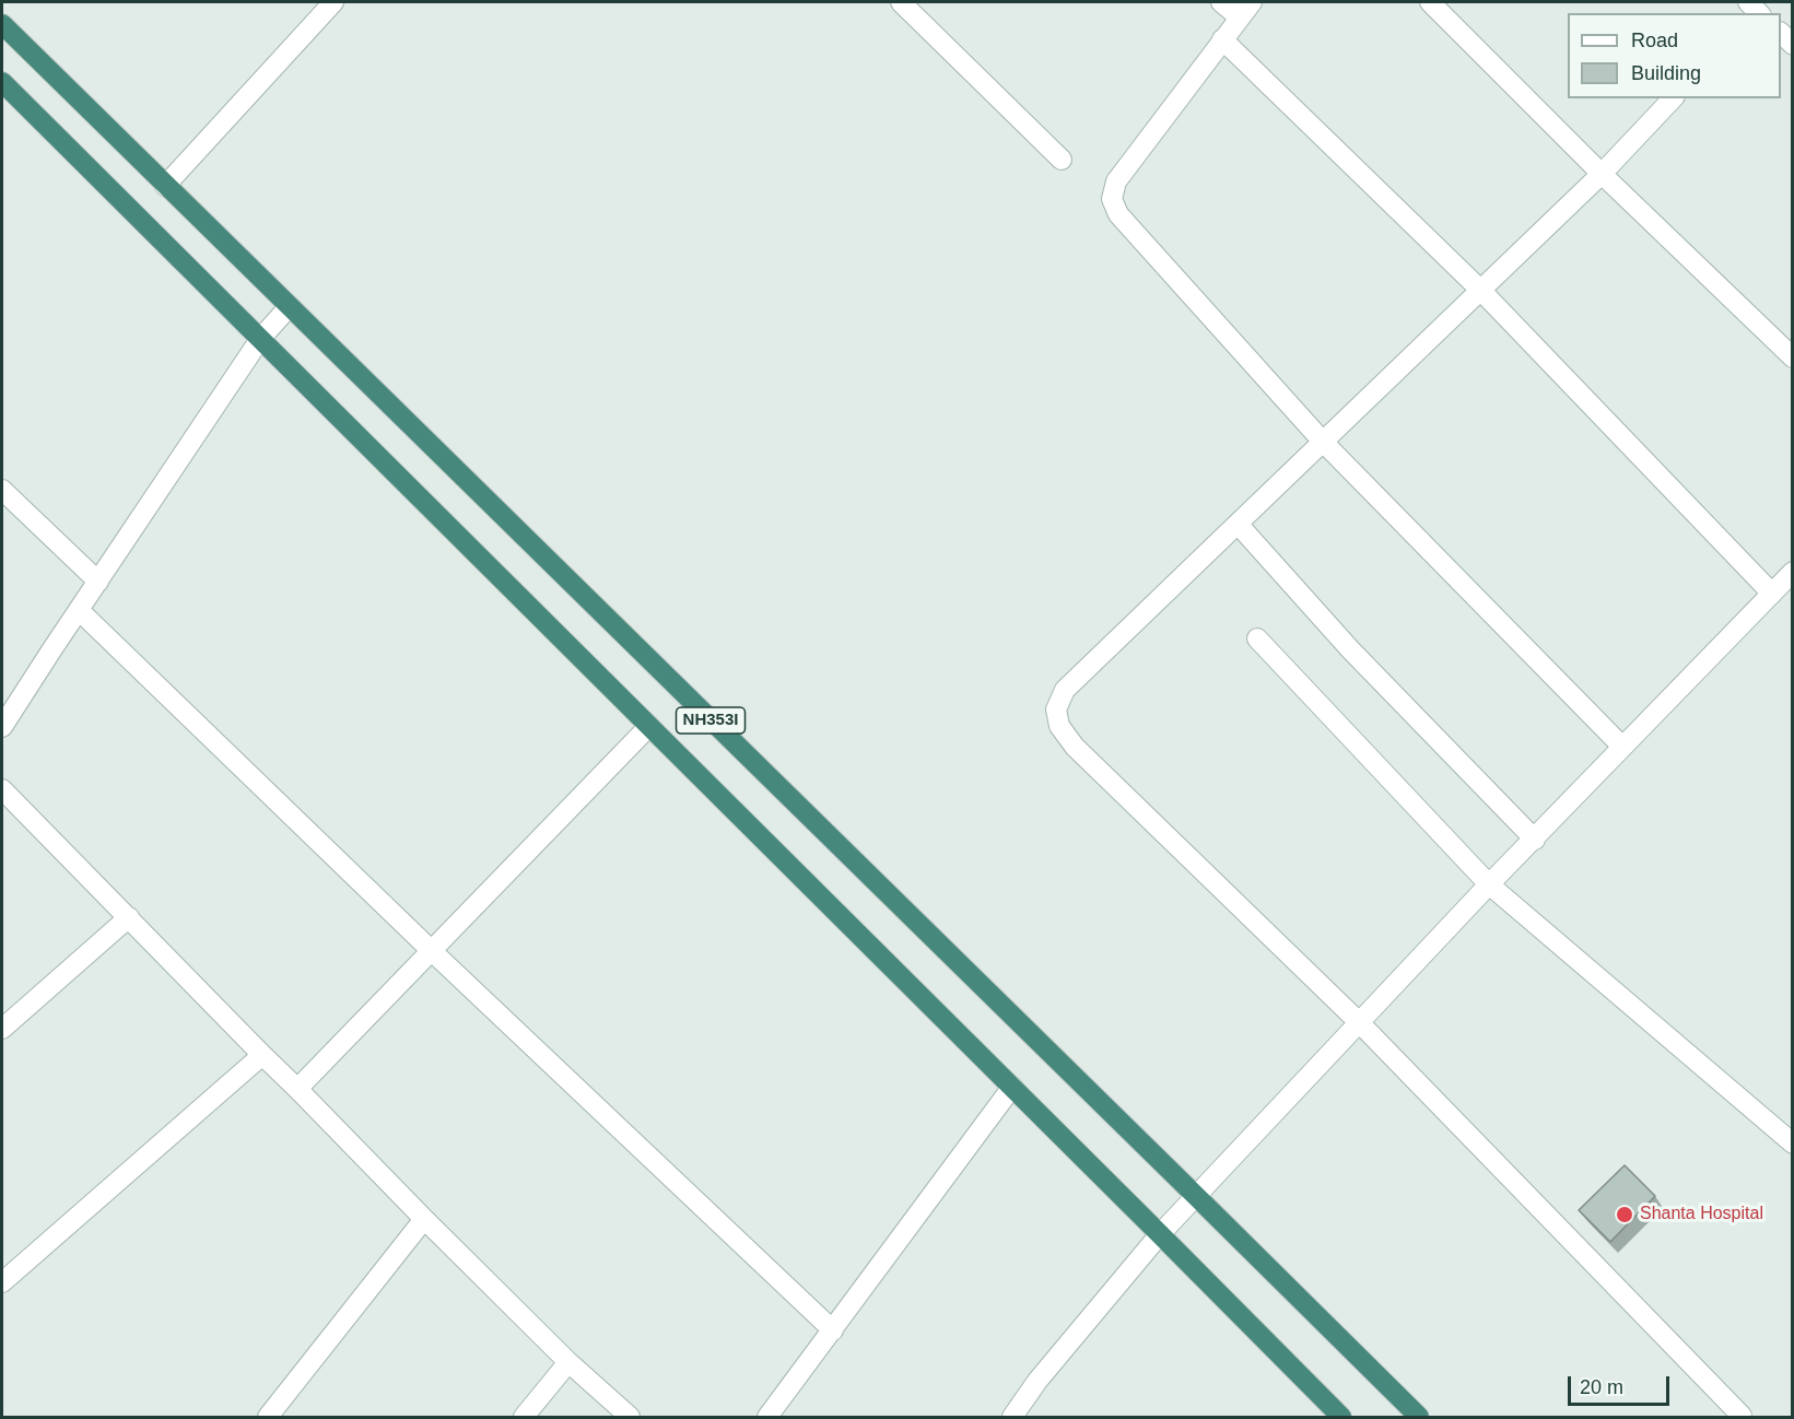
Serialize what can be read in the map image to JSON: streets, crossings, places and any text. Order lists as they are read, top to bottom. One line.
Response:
{"streets":{"highway":["NH353I"]},"places":["Shanta Hospital"],"legend":["Road","Building"],"scale_bar":"20 m"}
